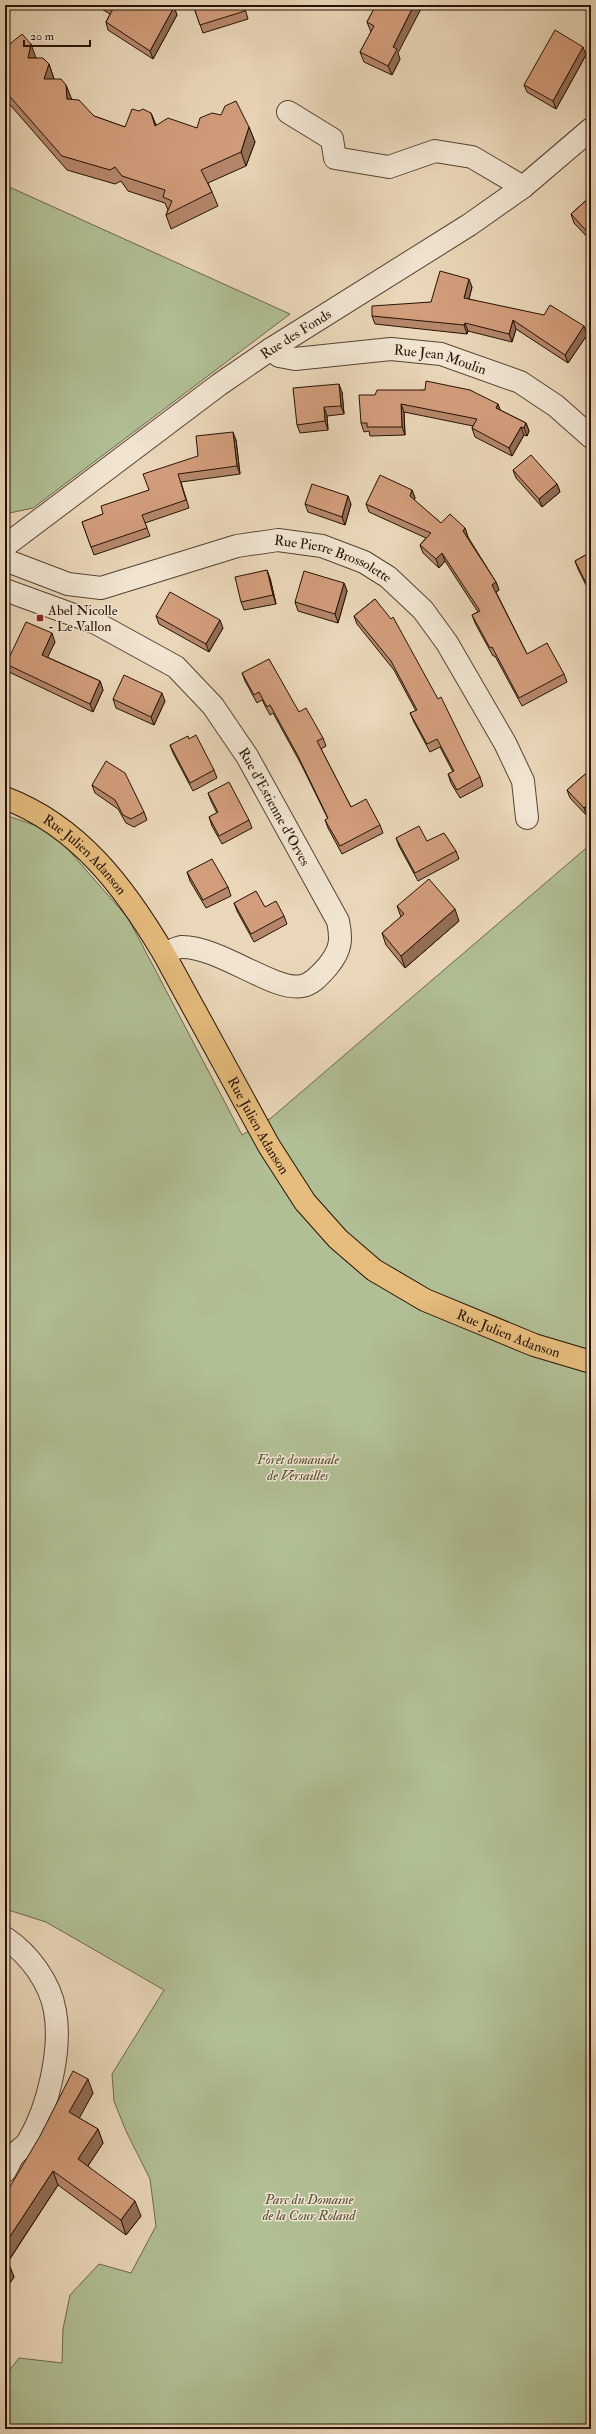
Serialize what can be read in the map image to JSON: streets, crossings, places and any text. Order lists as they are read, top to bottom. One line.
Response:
{"streets":{"main road":["Rue Julien Adanson"],"street":["Rue des Fonds","Rue Jean Moulin","Rue Pierre Brossolette","Rue d'Estienne d'Orves"]},"crossings":[["Rue des Fonds","Rue Jean Moulin"],["Rue d'Estienne d'Orves","Rue Julien Adanson"]],"parks":["Forêt domaniale de Versailles","Parc du Domaine de la Cour Roland"],"places":{"transit":["Abel Nicolle - Le Vallon"]},"scale_bar":"20 m"}
